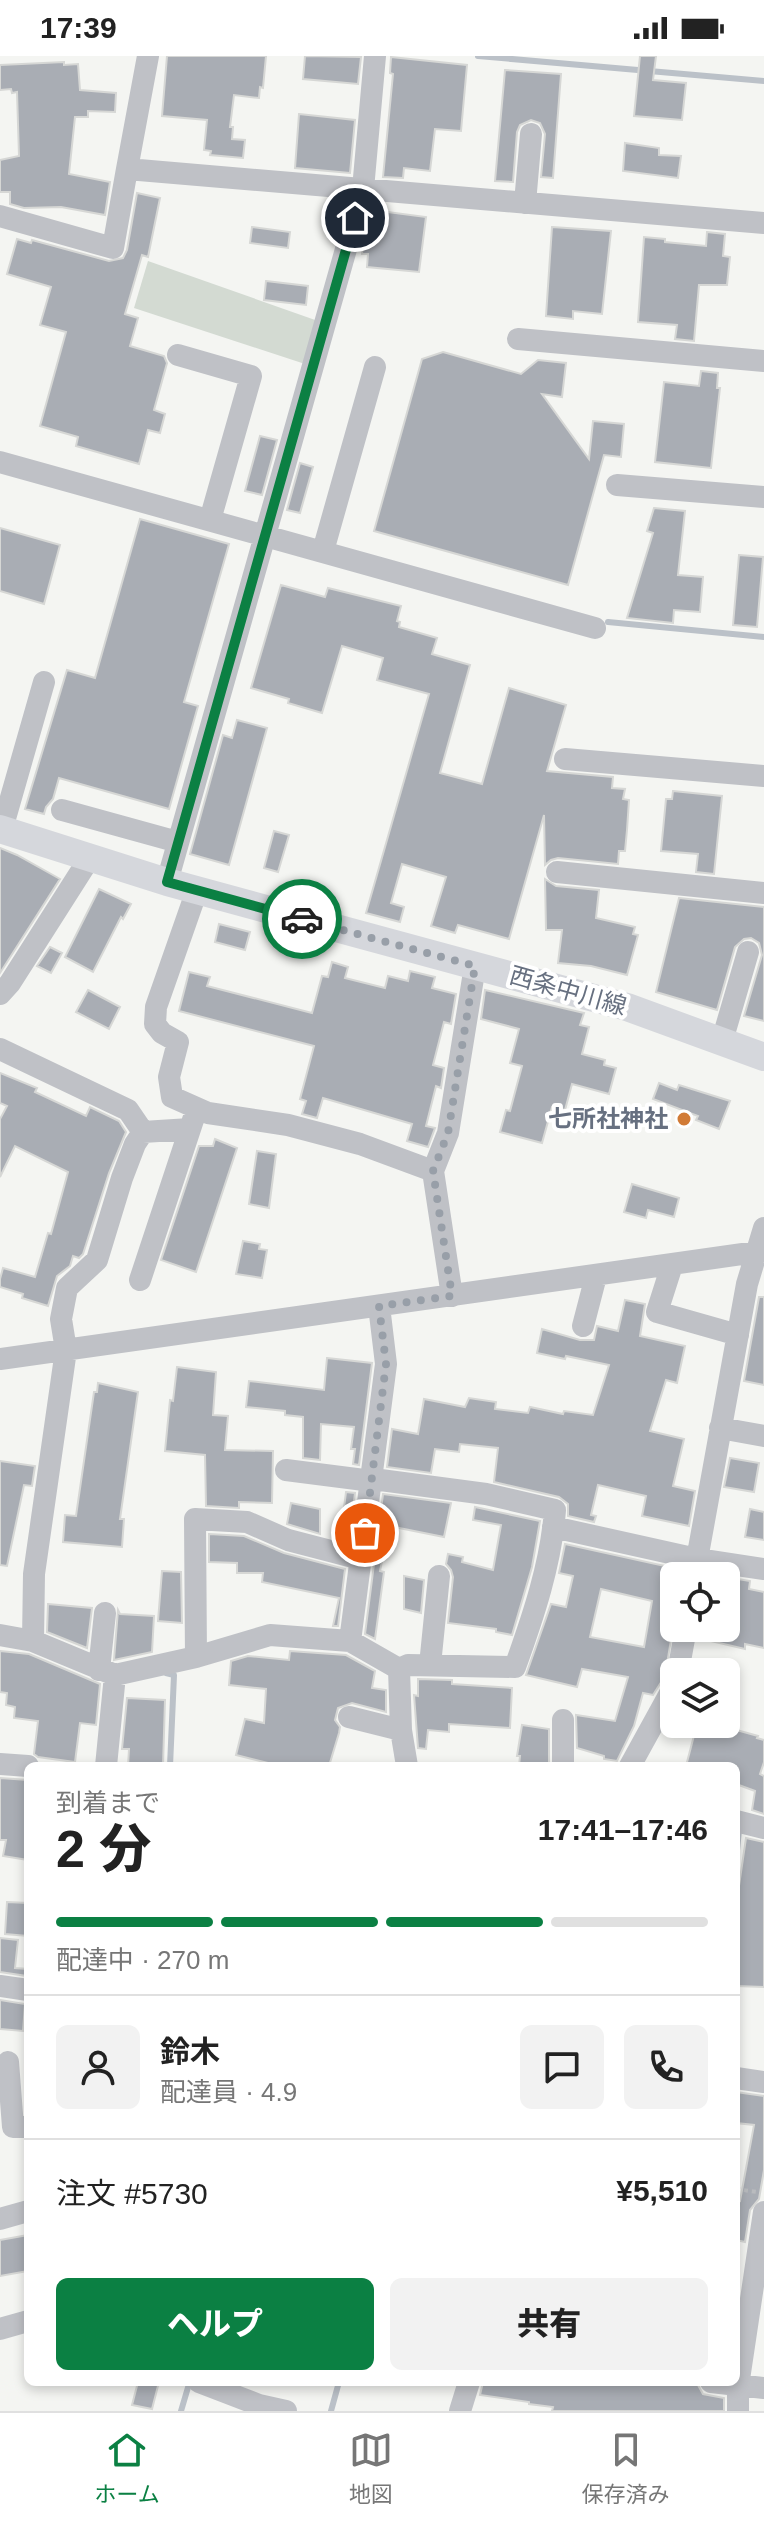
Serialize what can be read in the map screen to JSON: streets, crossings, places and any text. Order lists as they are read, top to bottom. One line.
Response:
{"streets":{"main road":["西条中川線"]},"places":["七所社神社"],"page":{"status":"17:39","heading":["2 分","到着まで","17:41–17:46"],"panel":["鈴木","配達員 · 4.9","注文 #5730","¥5,510"],"bar":"配達中 · 270 m","buttons":["ヘルプ","共有"],"tabs":["ホーム","地図","保存済み"]}}
